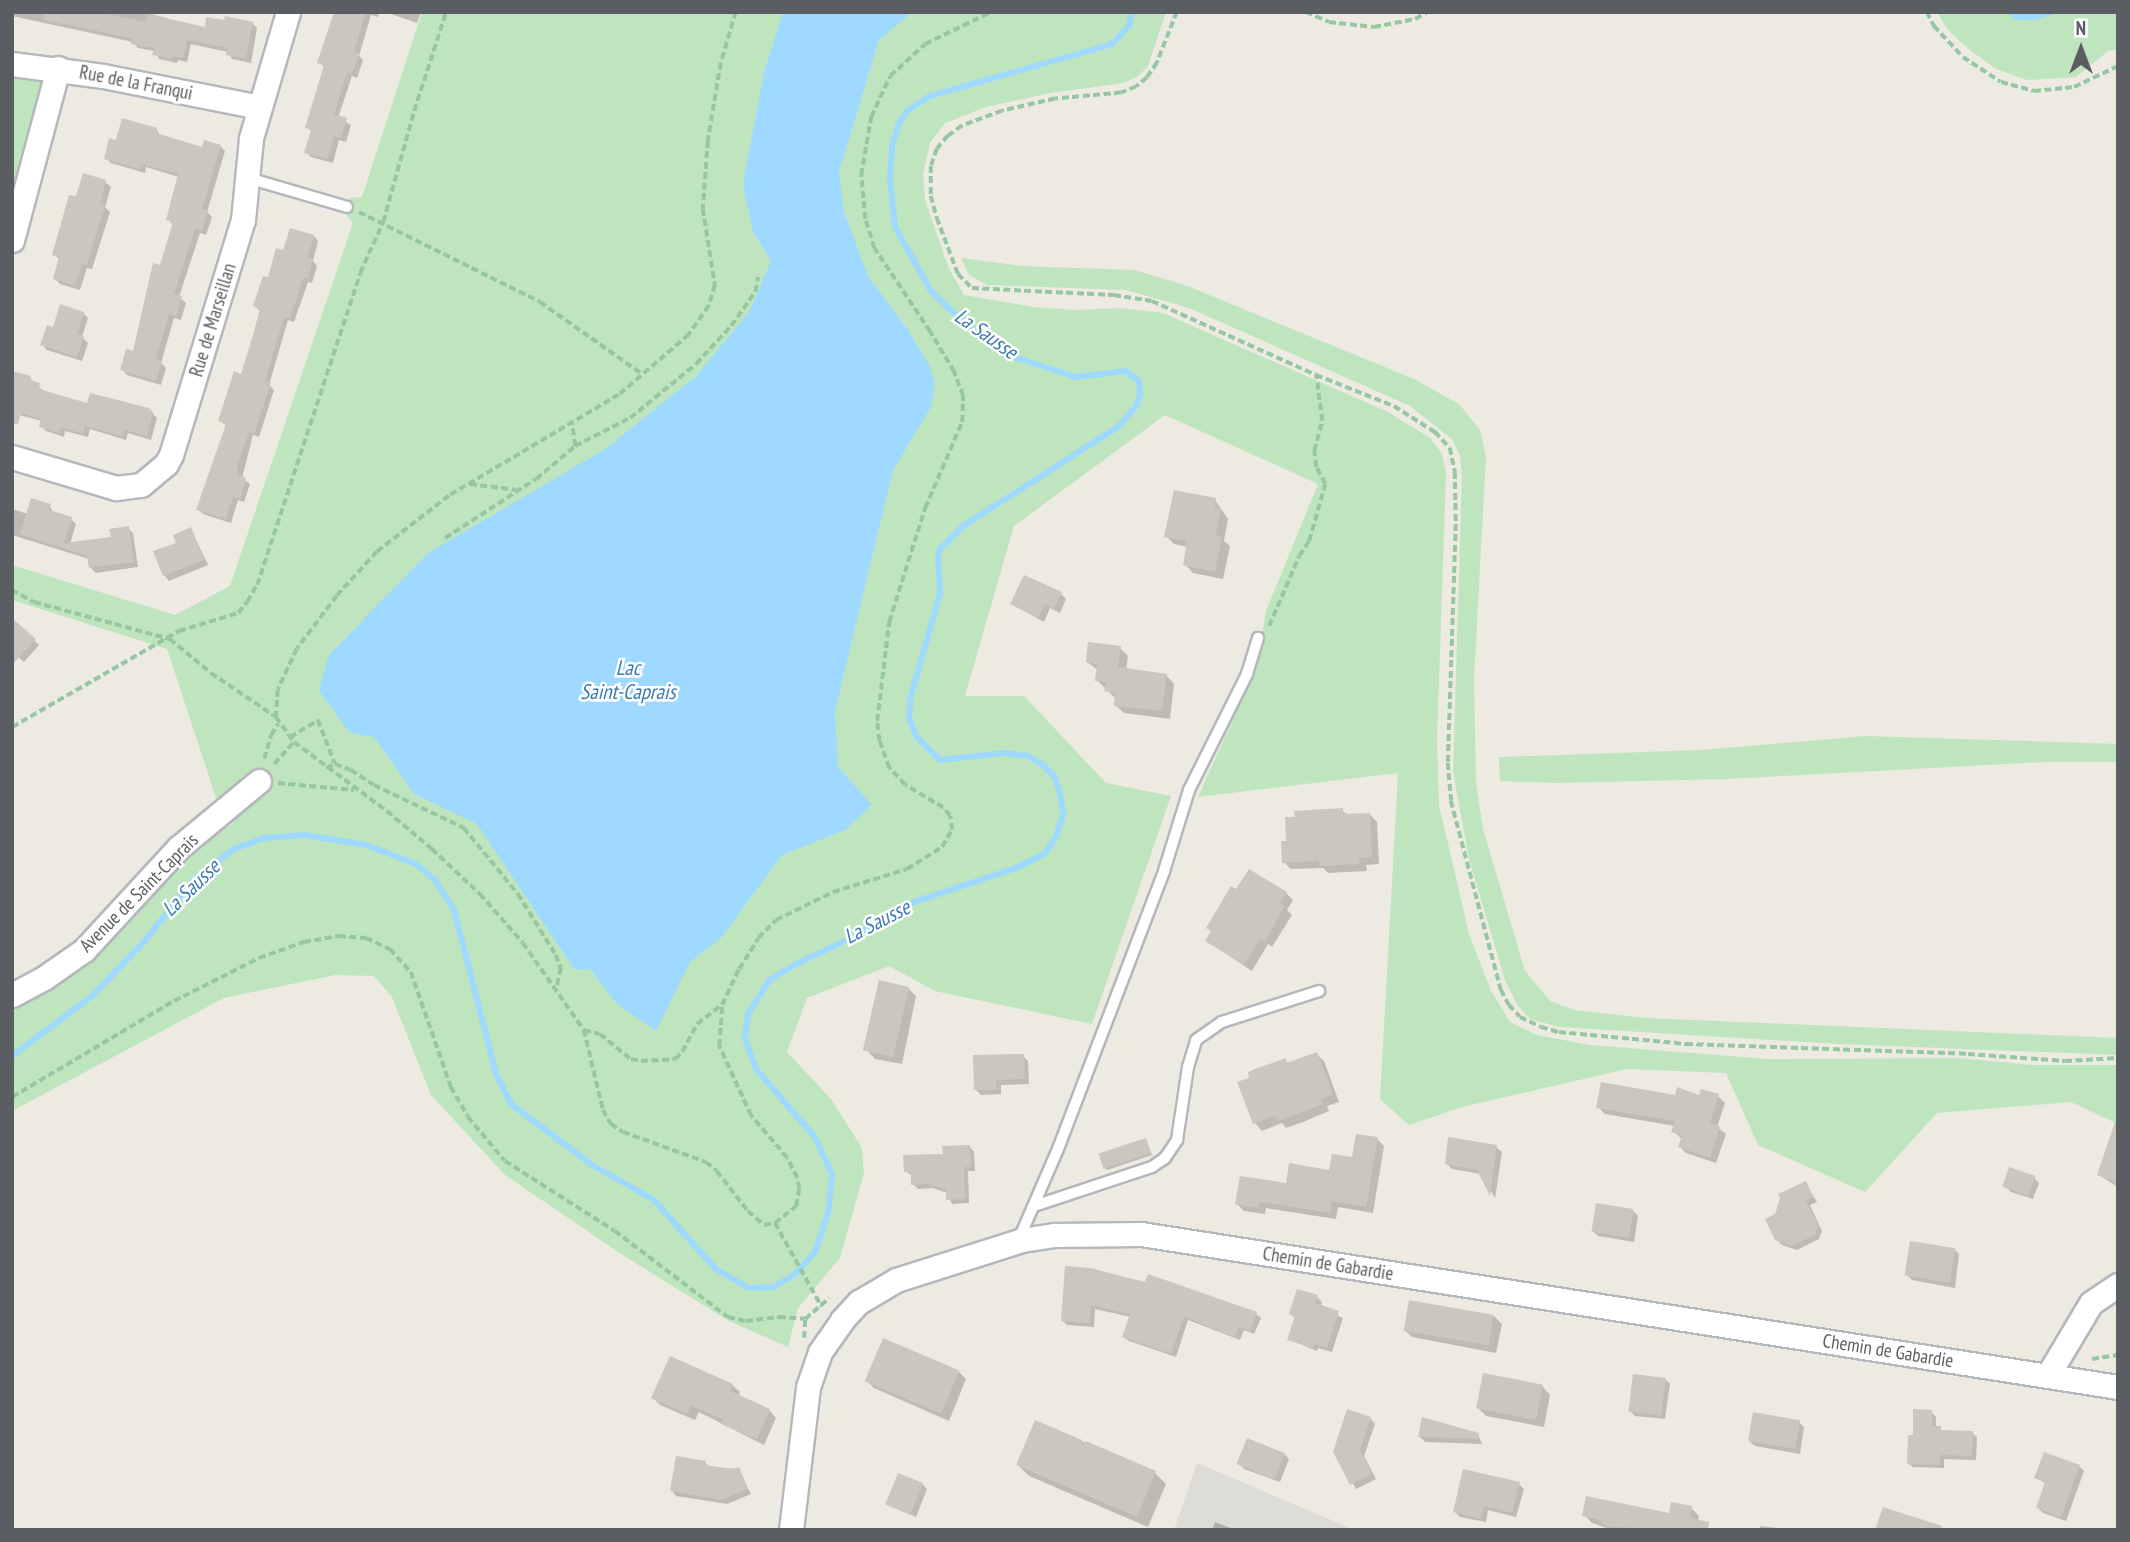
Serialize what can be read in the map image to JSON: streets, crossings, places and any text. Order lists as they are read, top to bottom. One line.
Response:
{"streets":{"street":["Rue de la Franqui","Rue de Marseillan","Avenue de Saint-Caprais","Chemin de Gabardie"]},"crossings":[["Rue de la Franqui","Rue de Marseillan"]],"water":["La Sausse","Lac Saint-Caprais"],"north":"top"}
